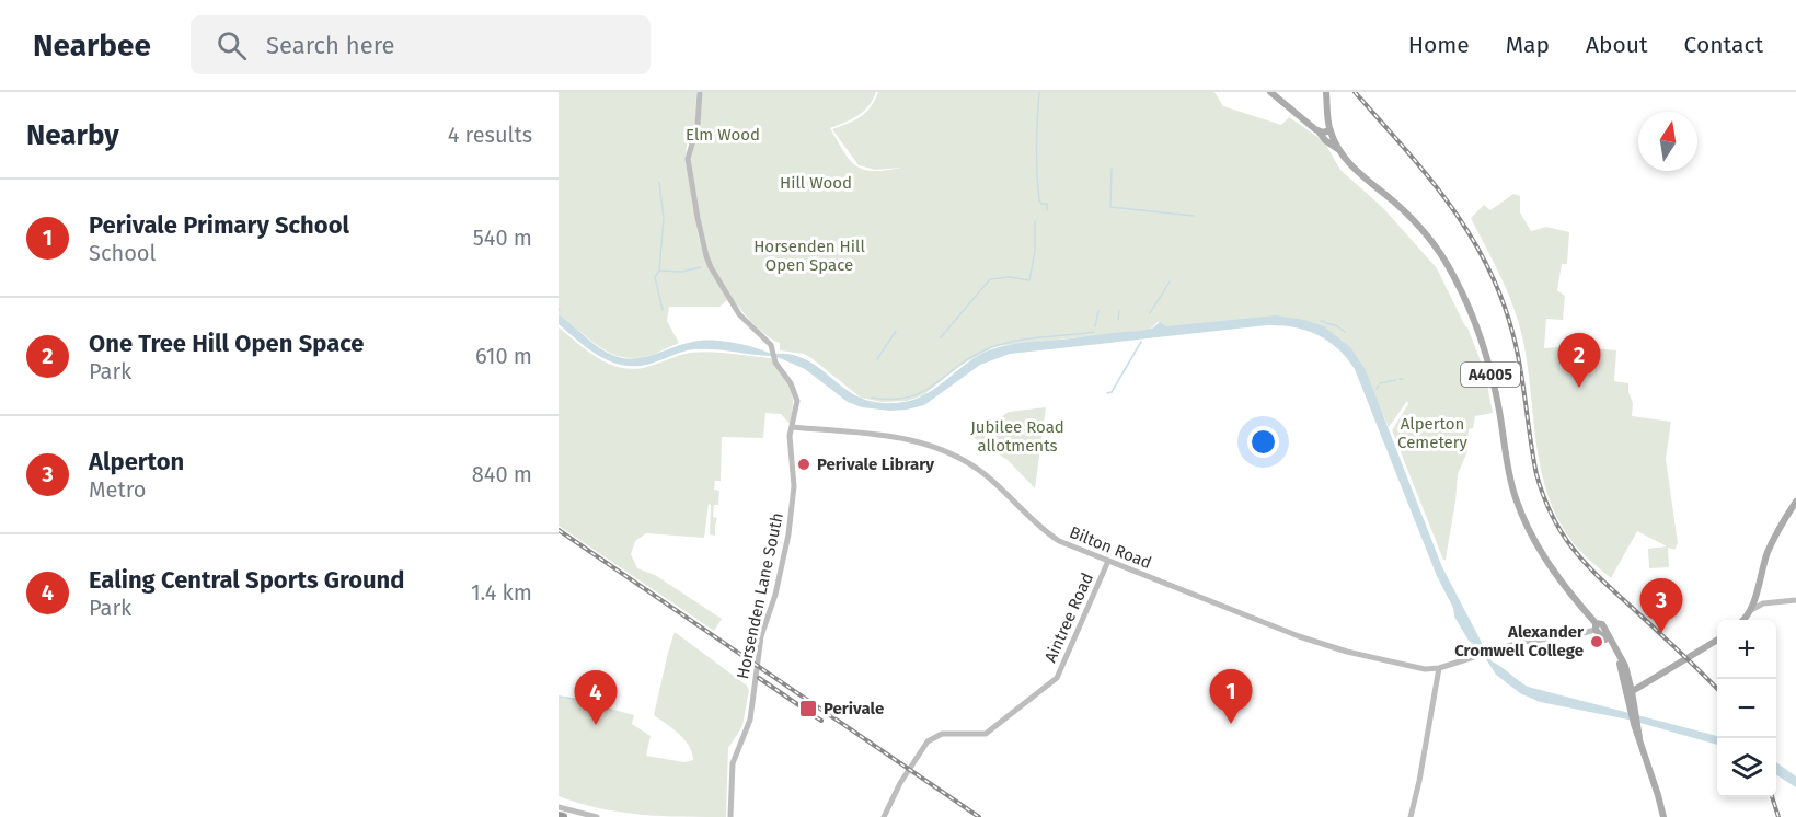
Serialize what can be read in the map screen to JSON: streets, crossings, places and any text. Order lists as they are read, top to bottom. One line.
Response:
{"streets":{"main road":["A4005"],"street":["Bilton Road","Horsenden Lane South","Aintree Road"]},"crossings":[["Bilton Road","Horsenden Lane South"],["Bilton Road","Aintree Road"]],"parks":["Elm Wood","Hill Wood","Horsenden Hill Open Space","Alperton Cemetery","Jubilee Road allotments"],"places":{"other":["Perivale Library","Alexander Cromwell College"],"transit":["Perivale"]},"north":"top","page":{"header":"Nearbee","search":"Search here","nav":["Home","Map","About","Contact"],"heading":["Nearby","4 results"],"list":[{"mark":"1","name":"Perivale Primary School","note":"School","value":"540 m"},{"mark":"2","name":"One Tree Hill Open Space","note":"Park","value":"610 m"},{"mark":"3","name":"Alperton","note":"Metro","value":"840 m"},{"mark":"4","name":"Ealing Central Sports Ground","note":"Park","value":"1.4 km"}],"pins":["2","3","1","4"],"map_buttons":["+","−"]}}
